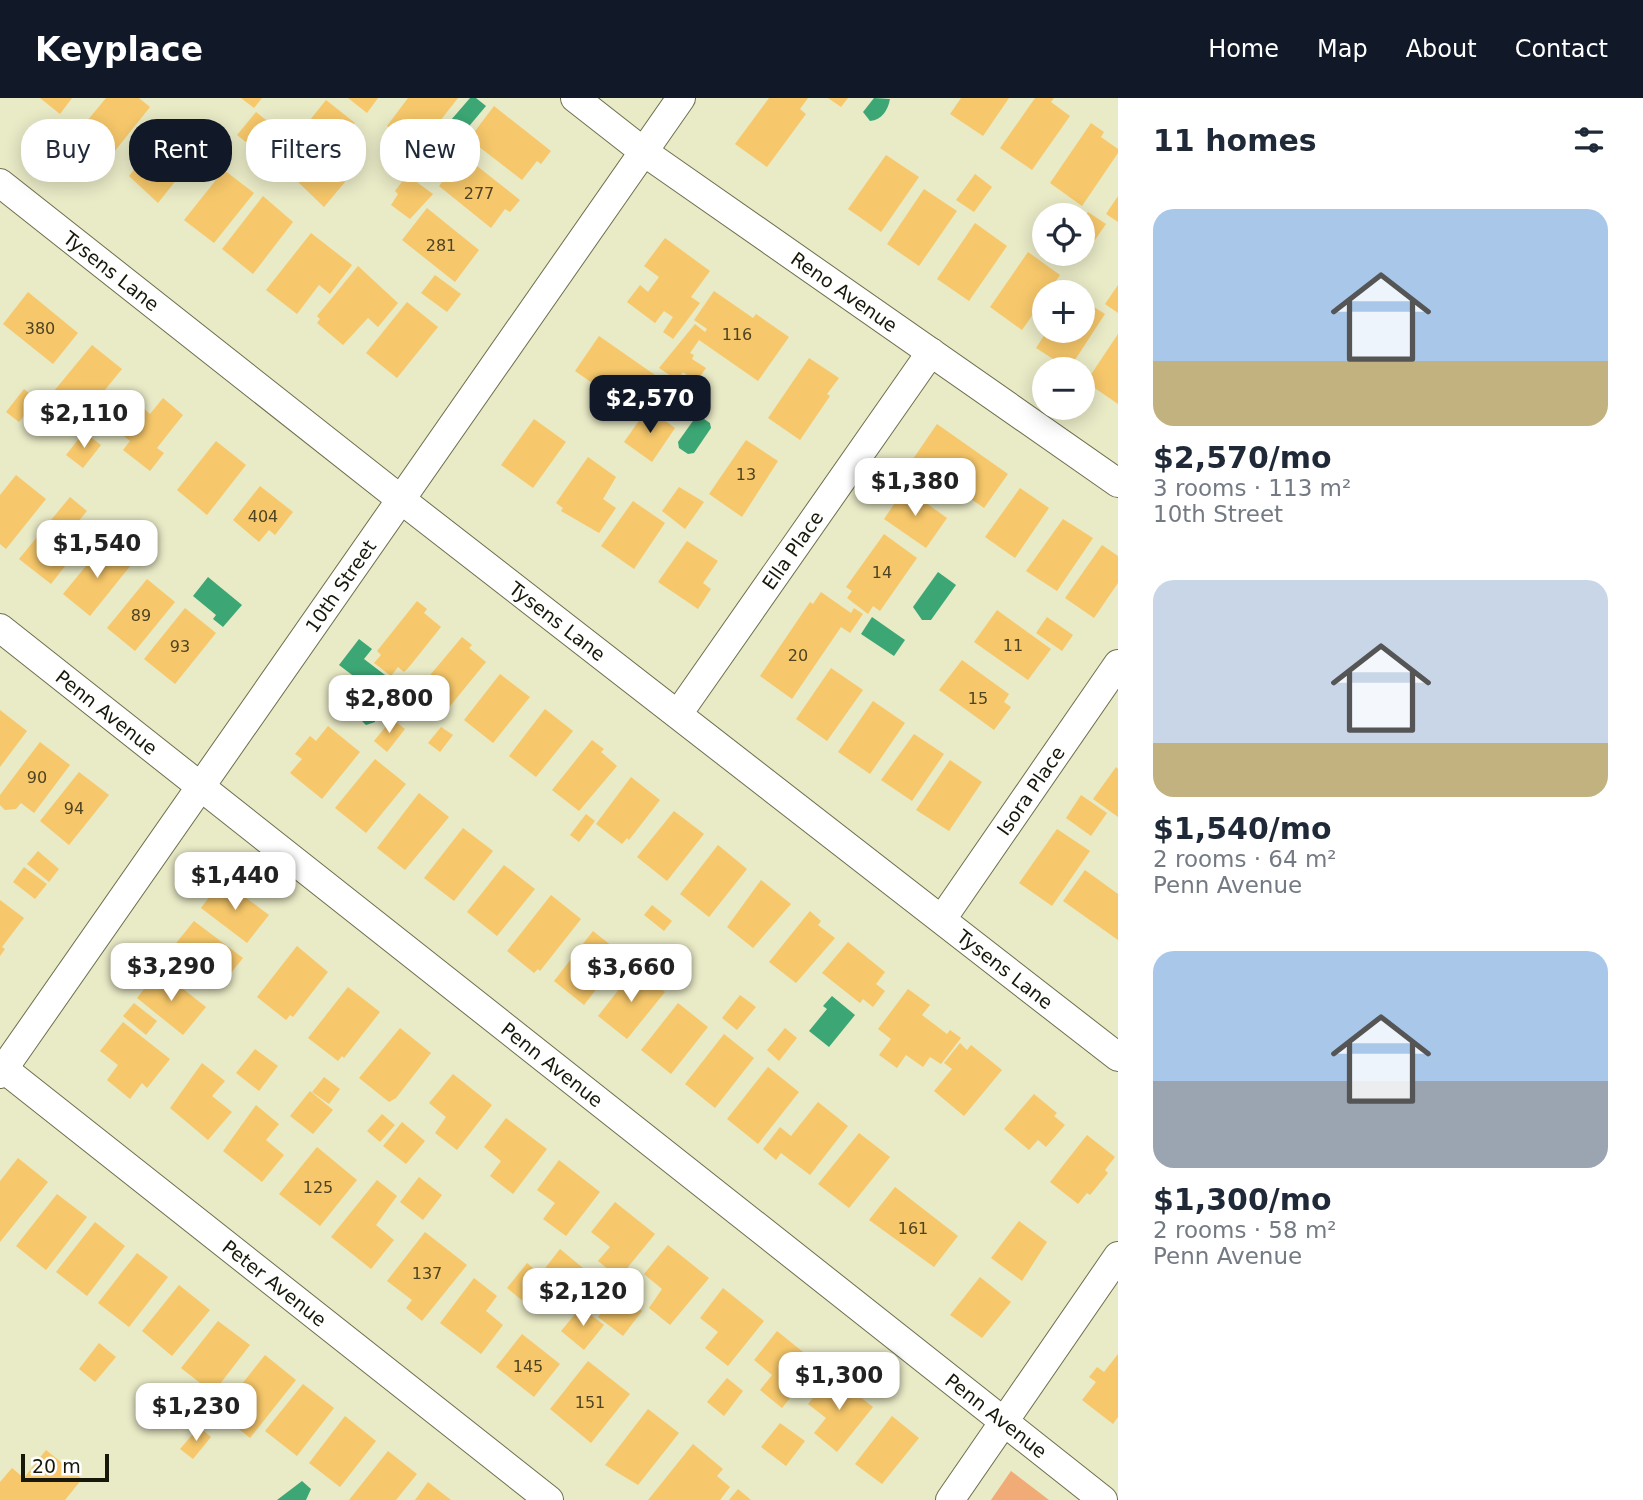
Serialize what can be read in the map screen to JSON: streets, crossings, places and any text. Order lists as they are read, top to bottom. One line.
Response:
{"streets":{"street":["Tysens Lane","Reno Avenue","Ella Place","10th Street","Penn Avenue","Isora Place","Peter Avenue"]},"crossings":[["Tysens Lane","Ella Place"],["Tysens Lane","10th Street"],["Tysens Lane","Isora Place"],["Reno Avenue","Ella Place"],["Reno Avenue","10th Street"],["10th Street","Penn Avenue"],["10th Street","Peter Avenue"]],"house_numbers":["277","281","380","116","13","404","14","89","11","93","20","15","90","94","125","161","137","145","151"],"scale_bar":"20 m","page":{"header":"Keyplace","nav":["Home","Map","About","Contact"],"heading":"11 homes","chip":["Buy","Rent","Filters","New"],"list":[{"name":"$2,570/mo","note":"3 rooms · 113 m² · 10th Street"},{"name":"$1,540/mo","note":"2 rooms · 64 m² · Penn Avenue"},{"name":"$1,300/mo","note":"2 rooms · 58 m² · Penn Avenue"}],"map_buttons":["+","−"],"price":["$2,570","$2,110","$1,380","$1,540","$2,800","$1,440","$3,290","$3,660","$2,120","$1,300","$1,230"],"scale":"20 m"}}
